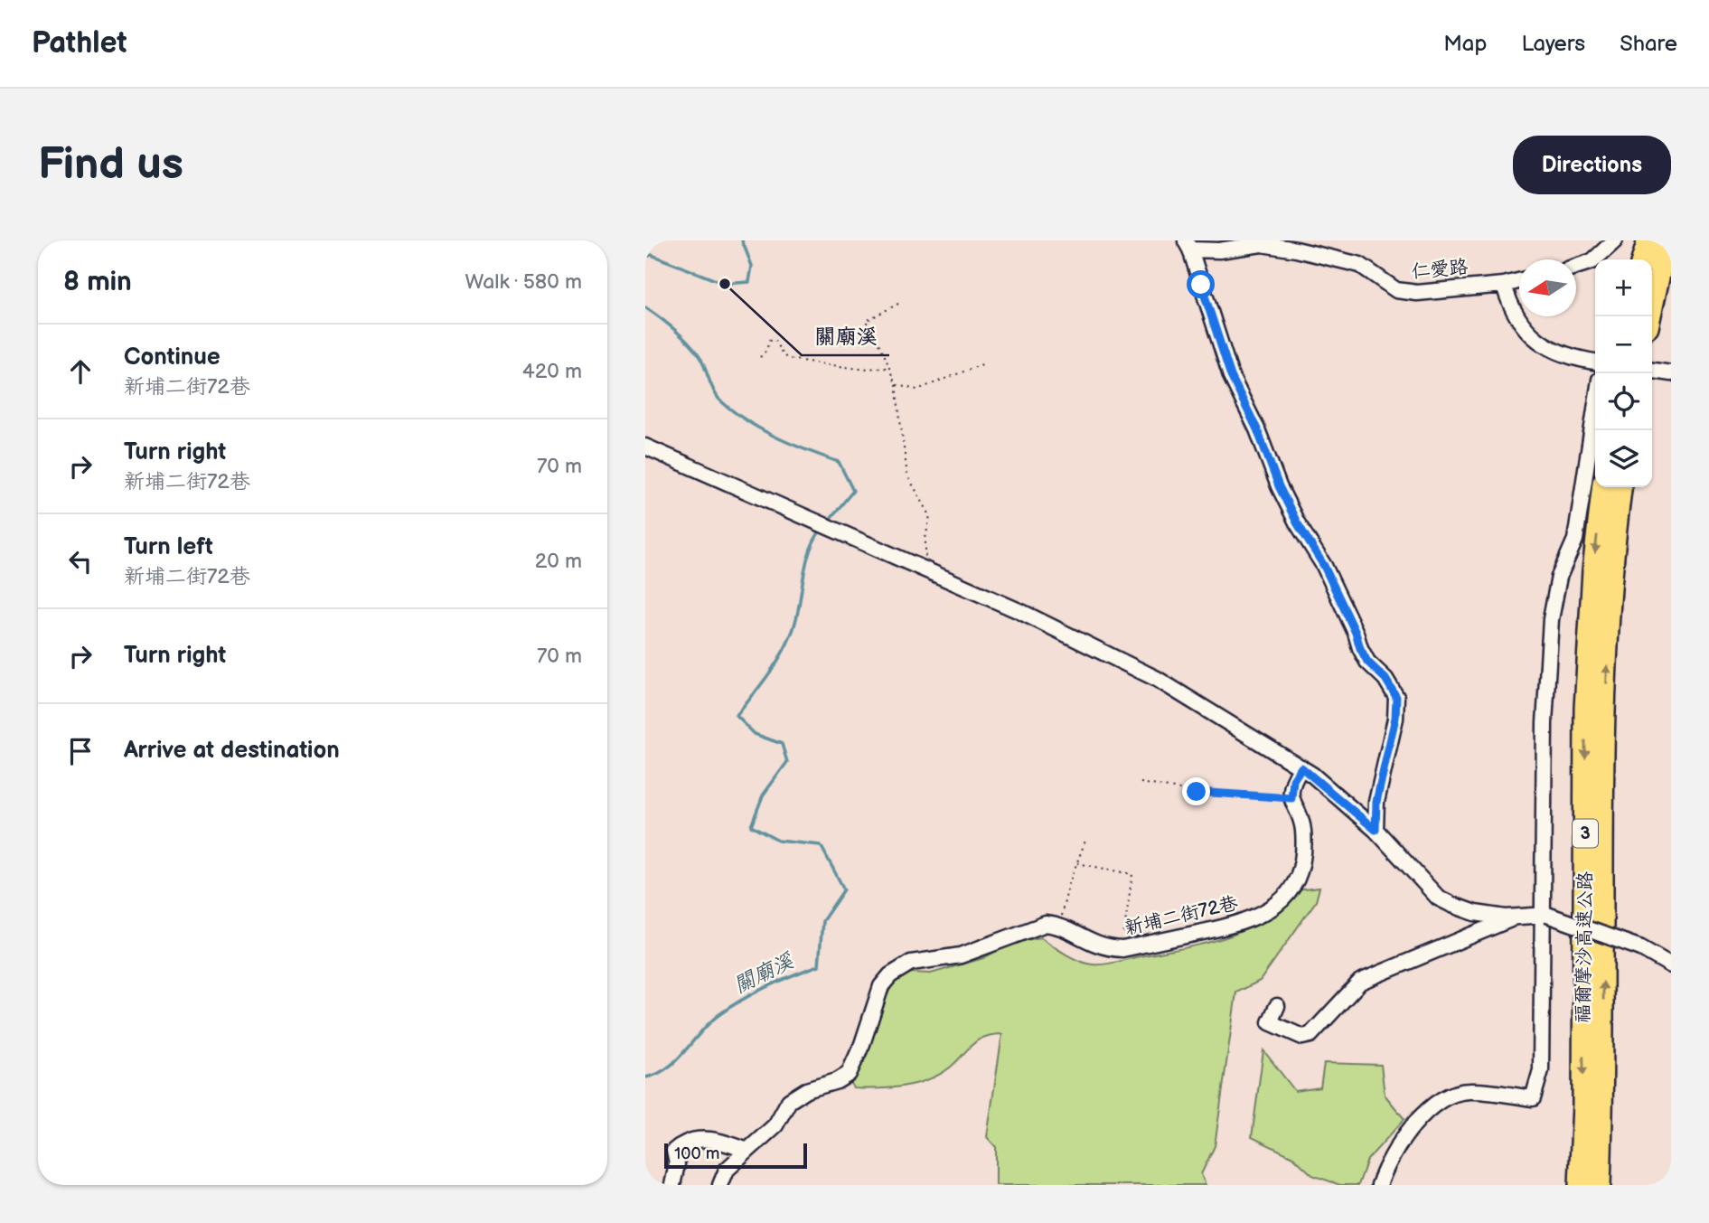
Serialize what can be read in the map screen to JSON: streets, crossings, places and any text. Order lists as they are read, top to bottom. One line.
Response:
{"streets":{"highway":["3","福爾摩沙高速公路"],"street":["仁愛路","新埔二街72巷"]},"water":["關廟溪"],"places":["關廟溪"],"scale_bar":"100 m","north":"left","page":{"header":"Pathlet","nav":["Map","Layers","Share"],"buttons":"Directions","title":"Find us","heading":["8 min","Walk · 580 m"],"map_buttons":["+","−"],"list":[["Continue","新埔二街72巷","420 m"],["Turn right","新埔二街72巷","70 m"],["Turn left","新埔二街72巷","20 m"],["Turn right","70 m"],"Arrive at destination"],"scale":"100 m"}}
